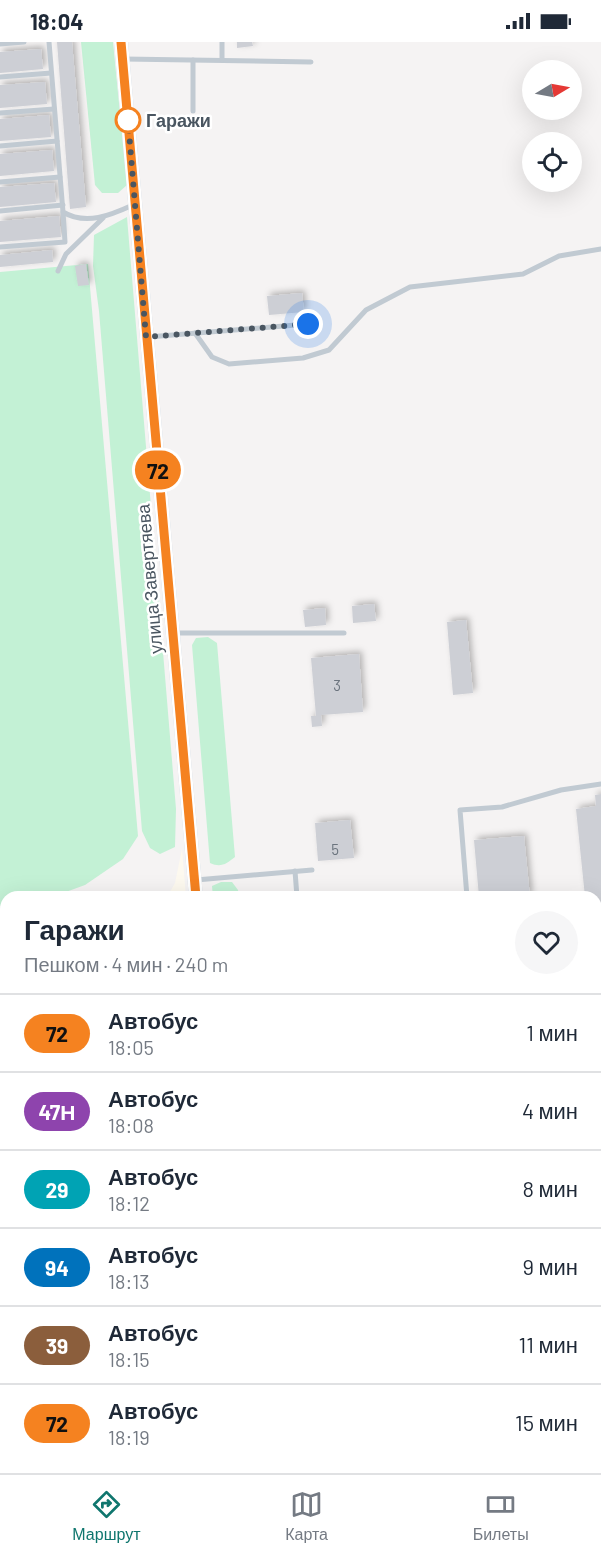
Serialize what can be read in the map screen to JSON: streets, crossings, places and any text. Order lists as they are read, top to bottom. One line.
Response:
{"streets":{"main road":["улица Завертяева"]},"places":["Гаражи"],"lines":["bus line 72"],"house_numbers":["3","5"],"north":"right","page":{"status":"18:04","on_map":"72","heading":["Гаражи","Пешком · 4 мин · 240 m"],"list":[{"mark":"72","name":"Автобус","note":"18:05","value":"1 мин"},{"mark":"47Н","name":"Автобус","note":"18:08","value":"4 мин"},{"mark":"29","name":"Автобус","note":"18:12","value":"8 мин"},{"mark":"94","name":"Автобус","note":"18:13","value":"9 мин"},{"mark":"39","name":"Автобус","note":"18:15","value":"11 мин"},{"mark":"72","name":"Автобус","note":"18:19","value":"15 мин"}],"tabs":["Маршрут","Карта","Билеты"]}}
